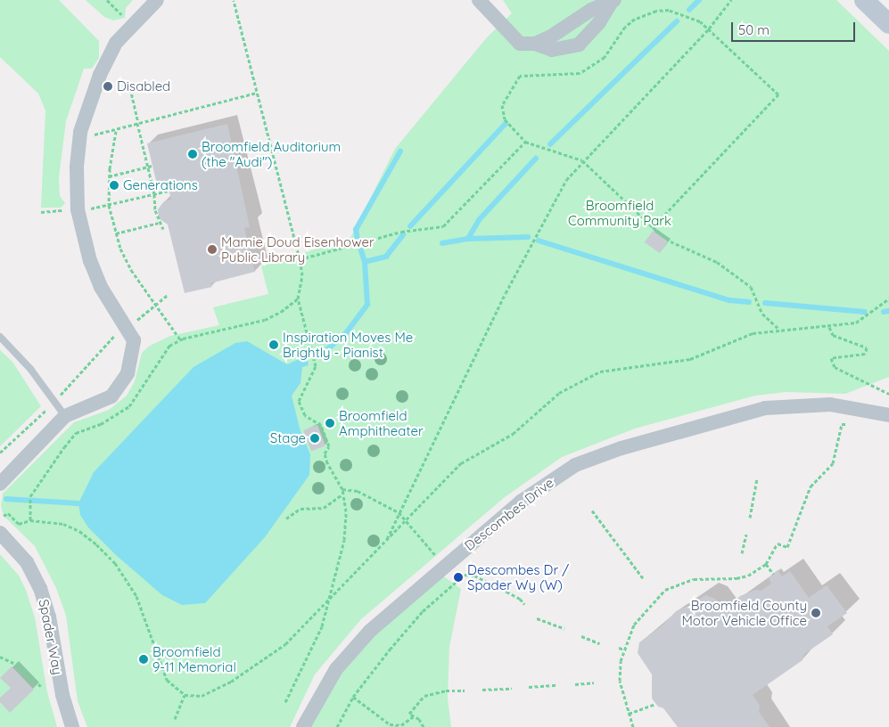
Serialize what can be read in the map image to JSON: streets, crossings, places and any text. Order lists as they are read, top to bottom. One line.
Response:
{"streets":{"street":["Descombes Drive","Spader Way"]},"parks":["Broomfield Community Park"],"places":["Disabled","Broomfield Auditorium (the \"Audi\")","Generations","Mamie Doud Eisenhower Public Library","Inspiration Moves Me Brightly - Pianist","Broomfield Amphitheater","Stage","Descombes Dr / Spader Wy (W)","Broomfield County Motor Vehicle Office","Broomfield 9-11 Memorial"],"scale_bar":"50 m"}
